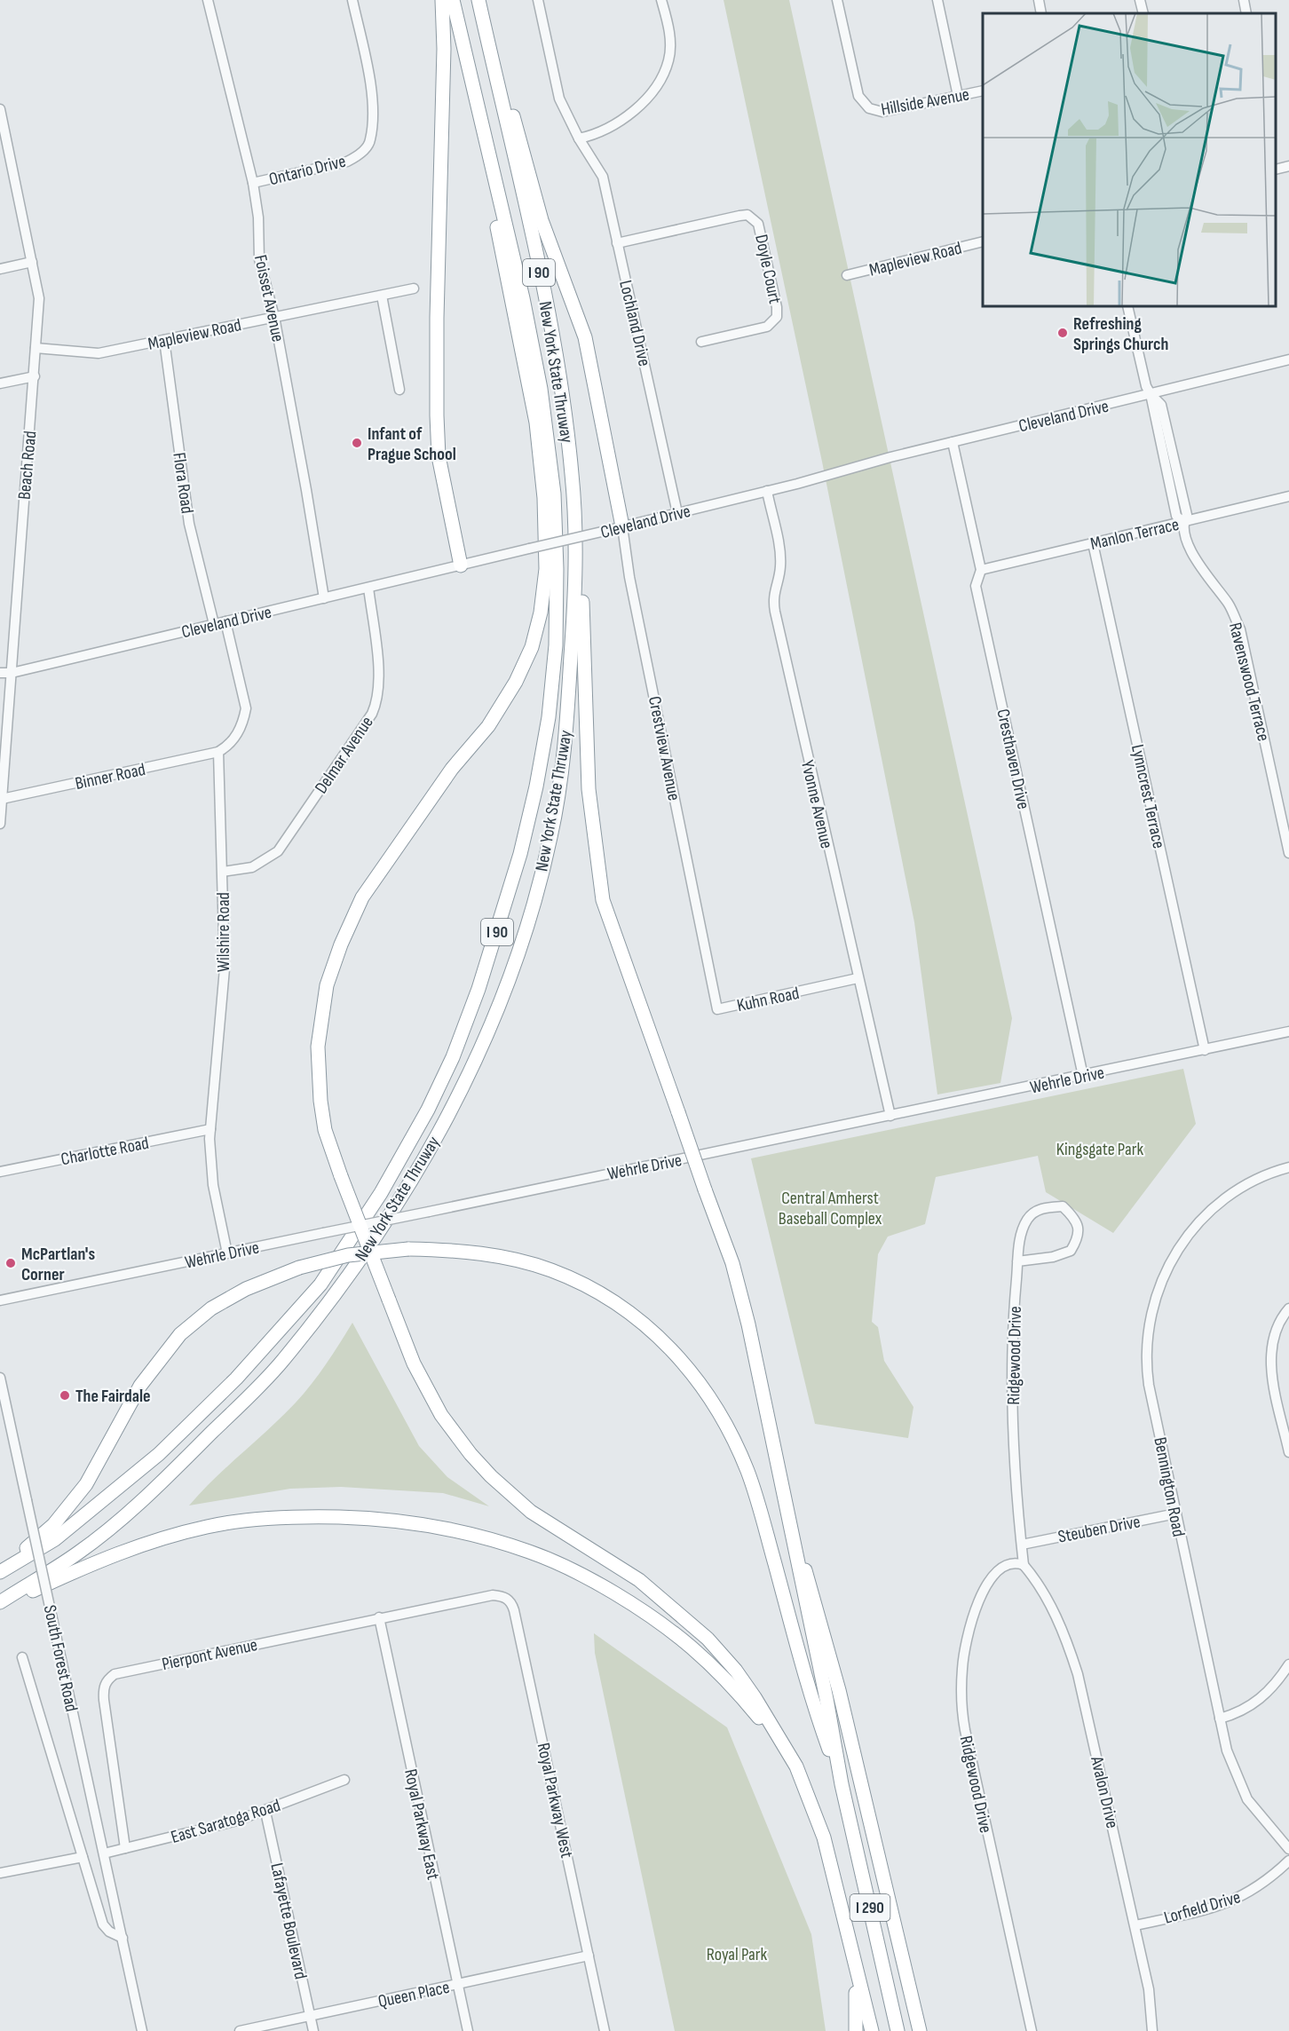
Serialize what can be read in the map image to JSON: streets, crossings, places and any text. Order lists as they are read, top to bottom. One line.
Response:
{"streets":{"highway":["I 90","New York State Thruway","I 290"],"street":["Hillside Avenue","Ontario Drive","Mapleview Road","Doyle Court","Foisset Avenue","Lochland Drive","Cleveland Drive","Beach Road","Flora Road","Manlon Terrace","Ravenswood Terrace","Crestview Avenue","Delmar Avenue","Cresthaven Drive","Binner Road","Lynncrest Terrace","Yvonne Avenue","Wilshire Road","Kuhn Road","Wehrle Drive","Charlotte Road","Ridgewood Drive","Bennington Road","Steuben Drive","Pierpont Avenue","South Forest Road","Avalon Drive","Royal Parkway West","East Saratoga Road","Royal Parkway East","Lorfield Drive","Lafayette Boulevard","Queen Place"]},"crossings":[["Ontario Drive","Foisset Avenue"],["Mapleview Road","Foisset Avenue"],["Mapleview Road","Beach Road"],["Mapleview Road","Flora Road"],["Doyle Court","Lochland Drive"],["Foisset Avenue","Cleveland Drive"],["Lochland Drive","Cleveland Drive"],["Cleveland Drive","Beach Road"],["Cleveland Drive","Flora Road"],["Cleveland Drive","Ravenswood Terrace"],["Cleveland Drive","Crestview Avenue"],["Cleveland Drive","Delmar Avenue"],["Cleveland Drive","Cresthaven Drive"],["Cleveland Drive","Yvonne Avenue"],["Beach Road","Binner Road"],["Manlon Terrace","Ravenswood Terrace"],["Manlon Terrace","Cresthaven Drive"],["Manlon Terrace","Lynncrest Terrace"],["Crestview Avenue","Kuhn Road"],["Delmar Avenue","Wilshire Road"],["Cresthaven Drive","Wehrle Drive"],["Binner Road","Wilshire Road"],["Lynncrest Terrace","Wehrle Drive"],["Yvonne Avenue","Kuhn Road"],["Yvonne Avenue","Wehrle Drive"],["Wilshire Road","Wehrle Drive"],["Wilshire Road","Charlotte Road"],["Ridgewood Drive","Steuben Drive"],["Ridgewood Drive","Avalon Drive"],["Bennington Road","Steuben Drive"],["Pierpont Avenue","Royal Parkway West"],["Pierpont Avenue","East Saratoga Road"],["Pierpont Avenue","Royal Parkway East"],["South Forest Road","East Saratoga Road"],["Avalon Drive","Lorfield Drive"],["Royal Parkway West","Queen Place"],["East Saratoga Road","Lafayette Boulevard"],["Royal Parkway East","Queen Place"],["Lafayette Boulevard","Queen Place"]],"parks":["Kingsgate Park","Central Amherst Baseball Complex","Royal Park"],"places":["Refreshing Springs Church","Infant of Prague School","McPartlan's Corner","The Fairdale"]}
